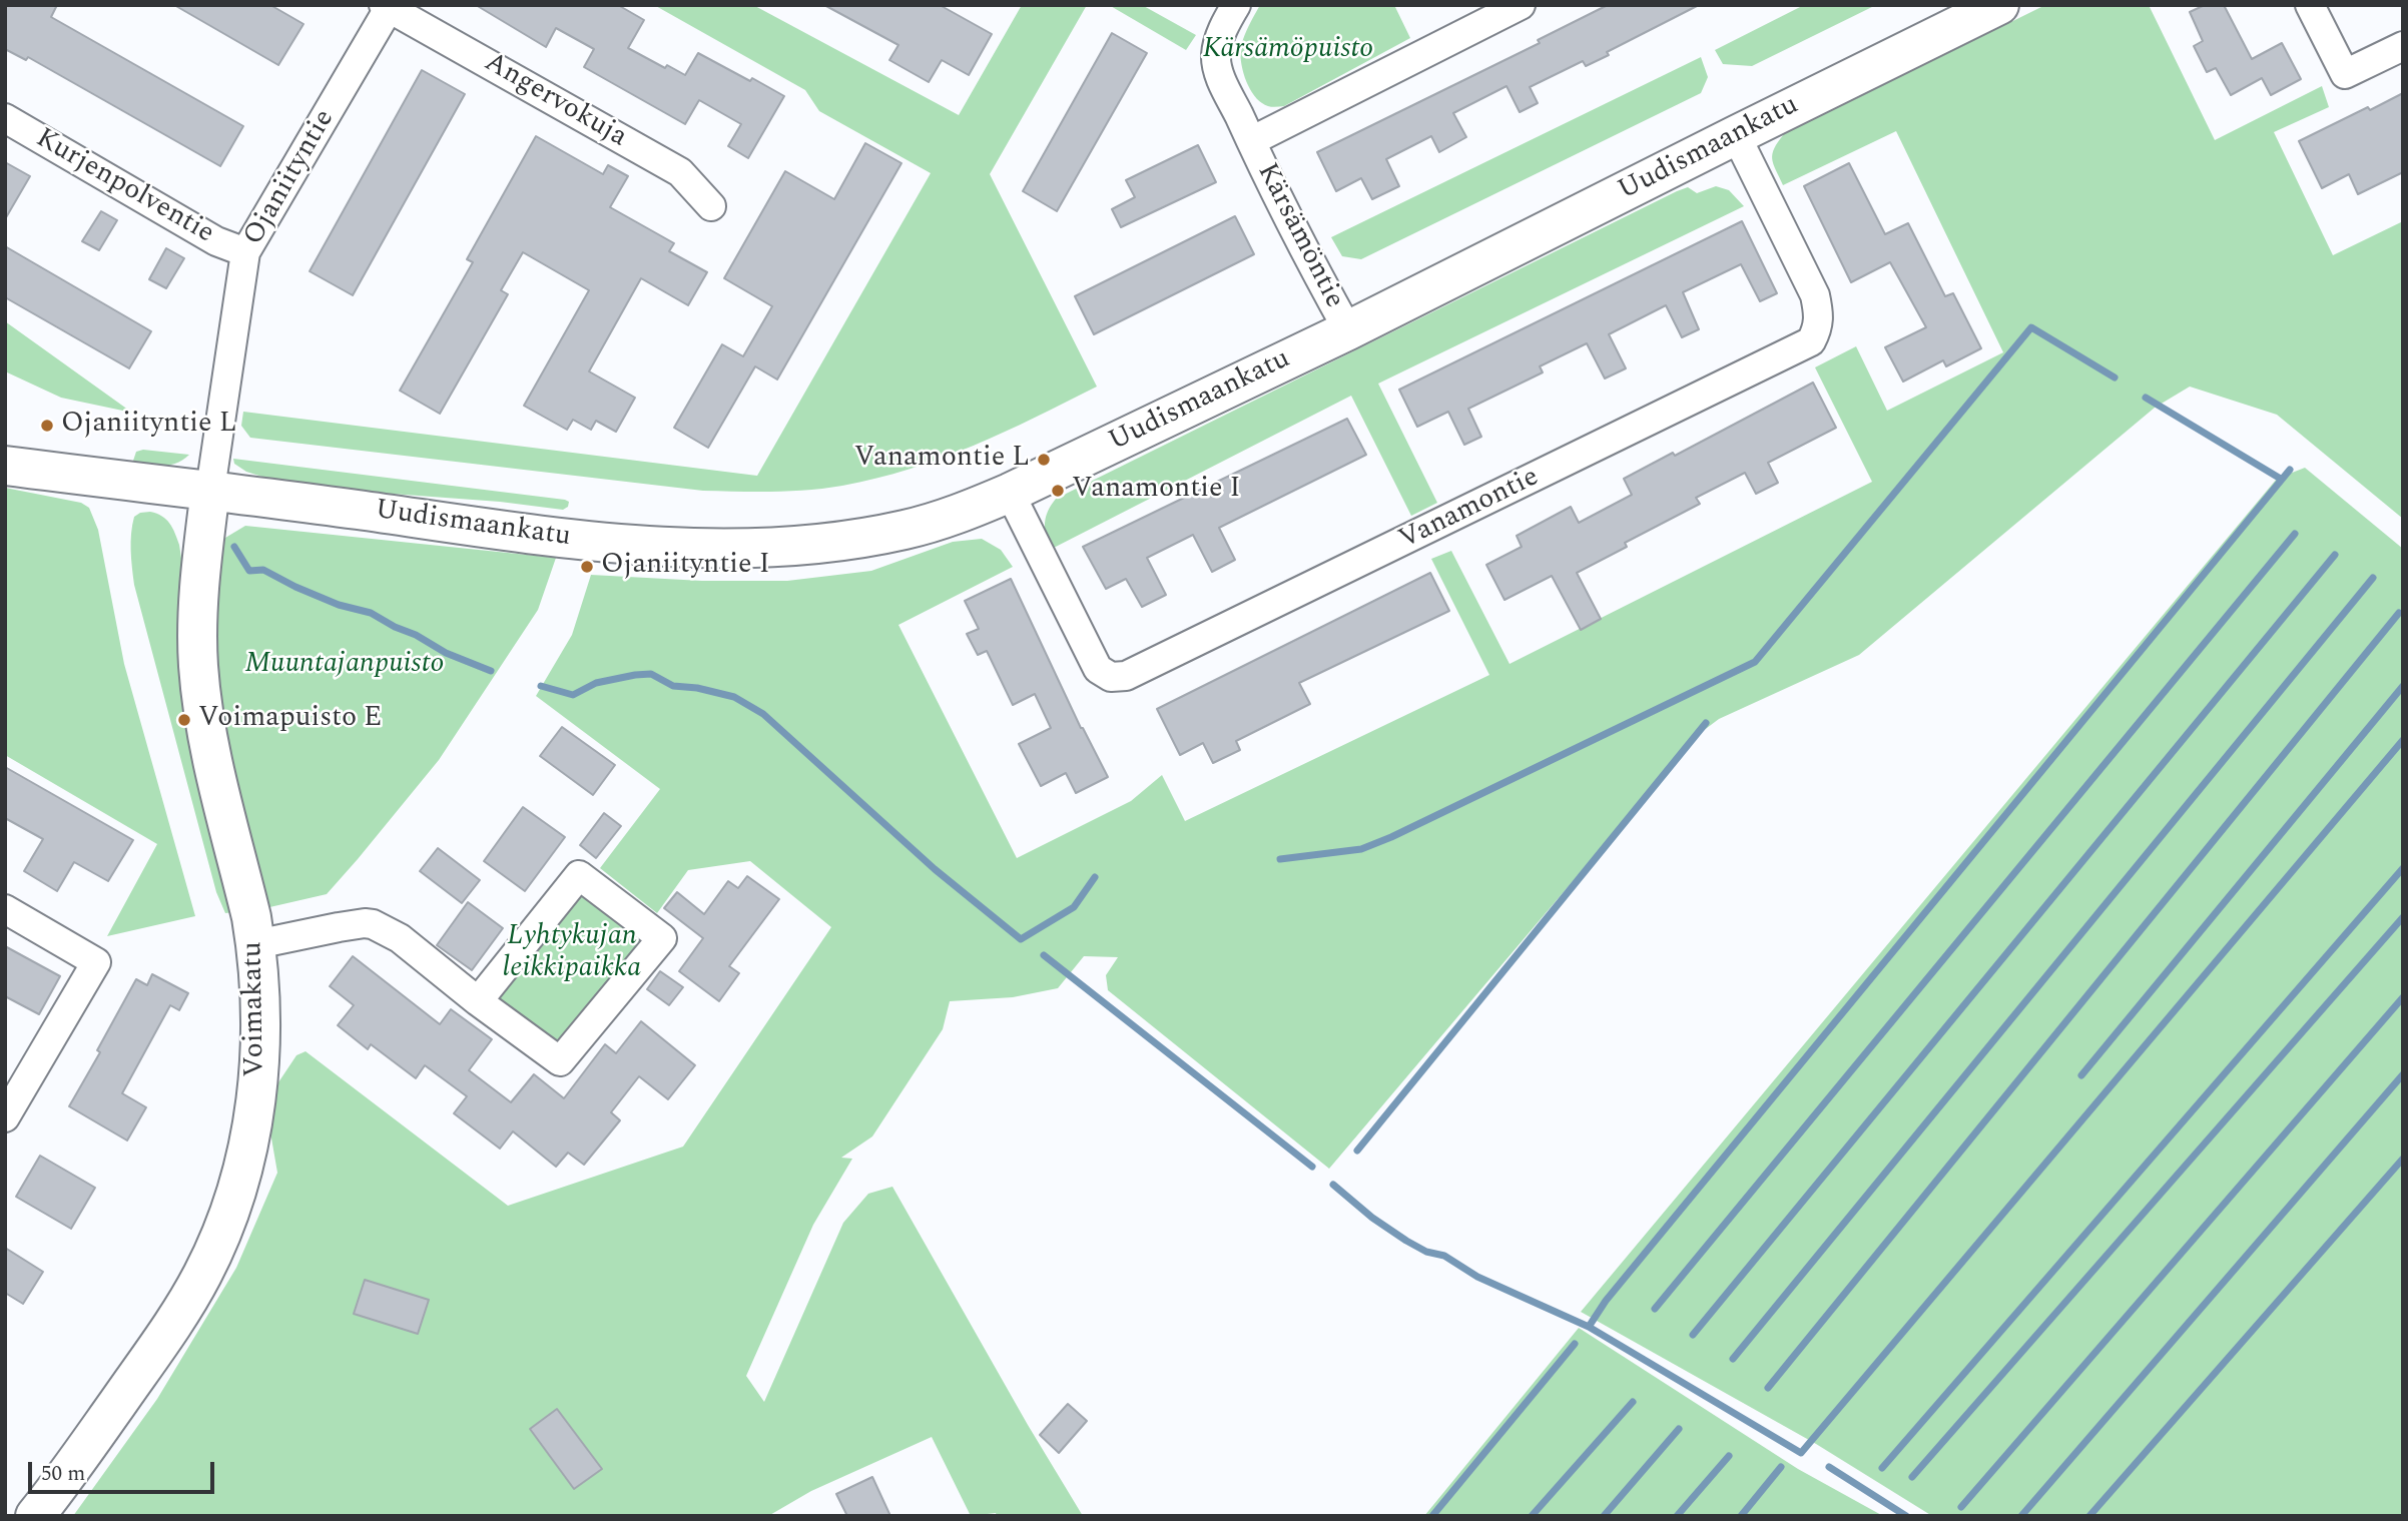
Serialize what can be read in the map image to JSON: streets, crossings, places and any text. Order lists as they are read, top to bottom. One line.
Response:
{"streets":{"street":["Angervokuja","Uudismaankatu","Ojaniityntie","Kurjenpolventie","Kärsämöntie","Vanamontie","Voimakatu"]},"crossings":[["Angervokuja","Ojaniityntie"],["Uudismaankatu","Ojaniityntie"],["Uudismaankatu","Kärsämöntie"],["Uudismaankatu","Vanamontie"],["Uudismaankatu","Voimakatu"],["Ojaniityntie","Kurjenpolventie"],["Ojaniityntie","Voimakatu"]],"parks":["Kärsämöpuisto","Muuntajanpuisto","Lyhtykujan leikkipaikka"],"places":["Ojaniityntie L","Vanamontie L","Vanamontie I","Ojaniityntie I","Voimapuisto E"],"scale_bar":"50 m"}
